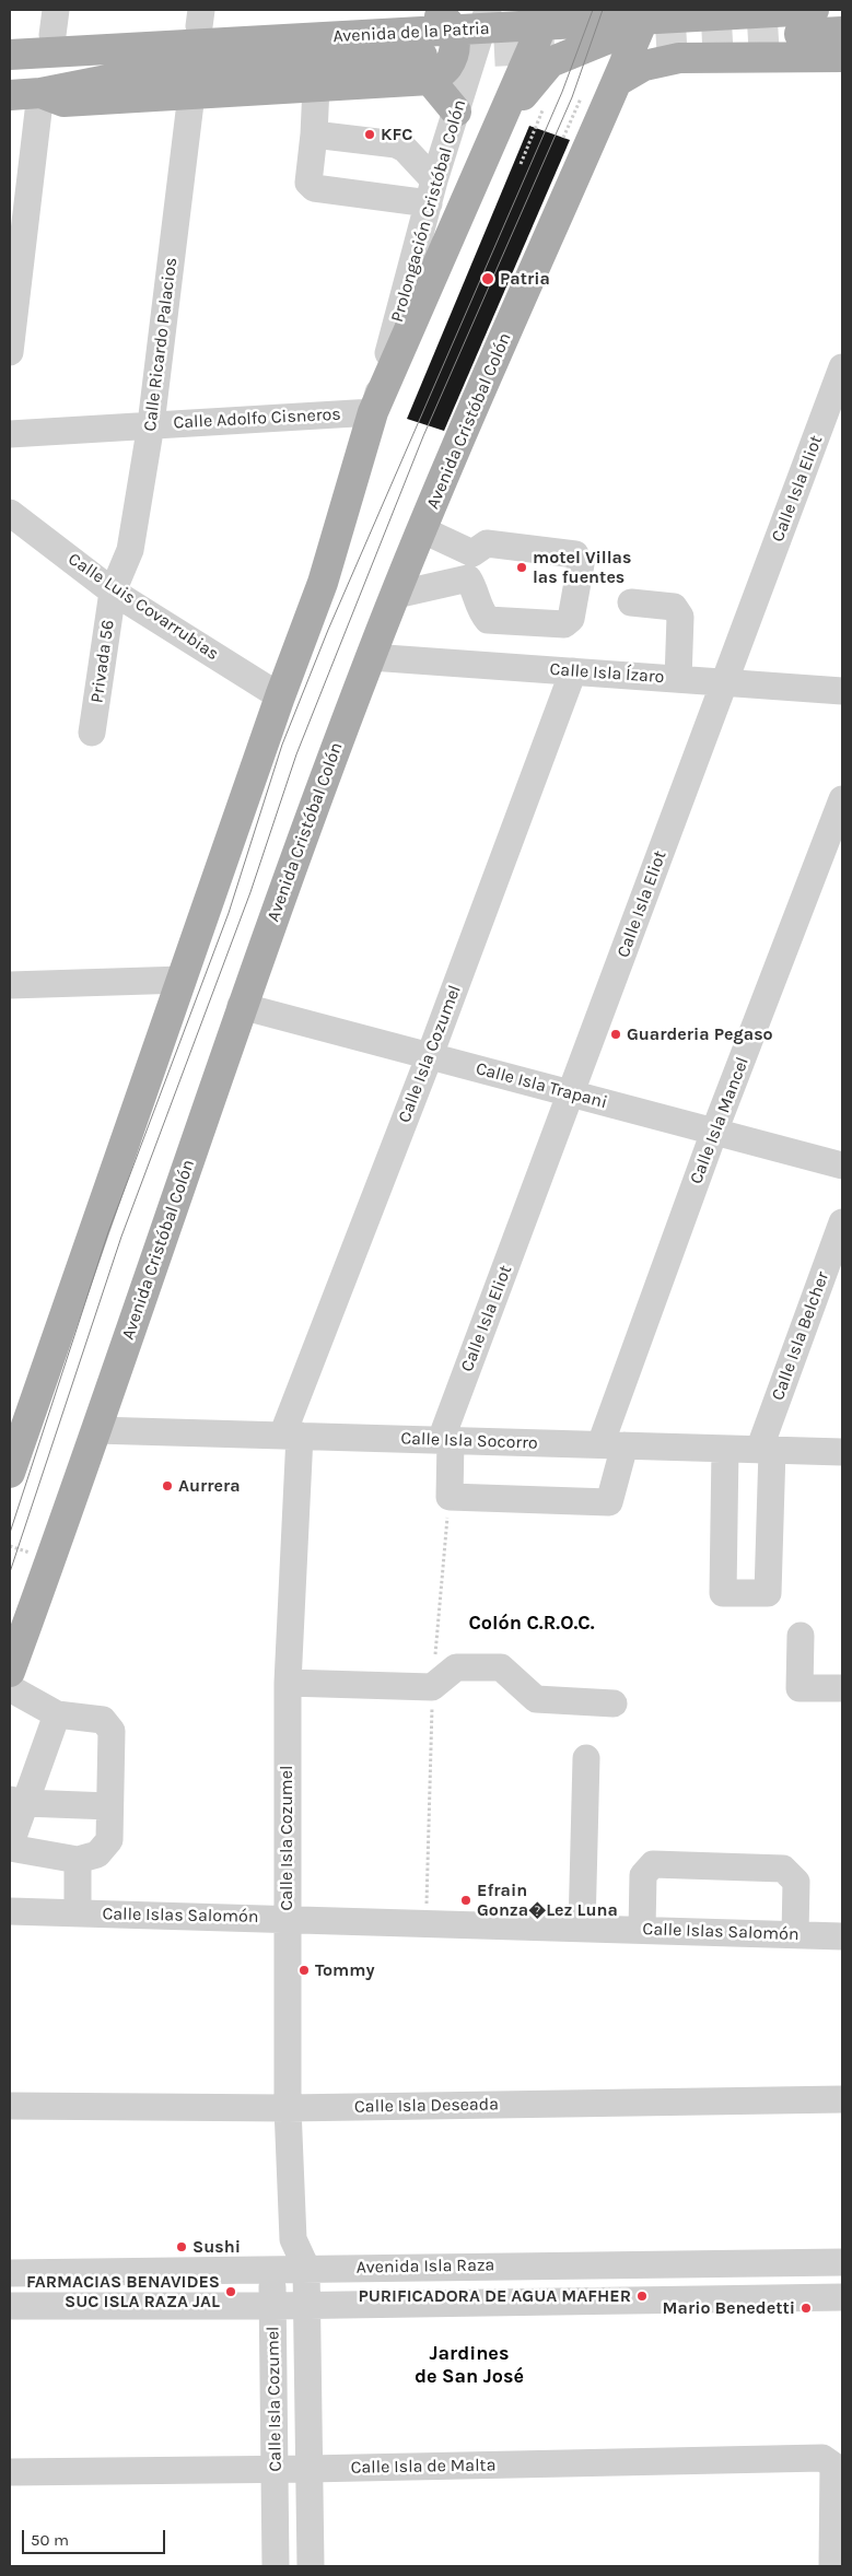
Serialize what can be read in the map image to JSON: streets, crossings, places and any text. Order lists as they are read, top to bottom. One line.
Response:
{"streets":{"main road":["Avenida de la Patria","Avenida Cristóbal Colón"],"street":["Prolongación Cristóbal Colón","Calle Ricardo Palacios","Calle Adolfo Cisneros","Calle Isla Eliot","Calle Luis Covarrubias","Privada 56","Calle Isla Ízaro","Calle Isla Cozumel","Calle Isla Trapani","Calle Isla Mancel","Calle Isla Belcher","Calle Isla Socorro","Calle Islas Salomón","Calle Isla Deseada","Avenida Isla Raza","Calle Isla de Malta"]},"crossings":[["Prolongación Cristóbal Colón","Calle Adolfo Cisneros"],["Calle Ricardo Palacios","Calle Adolfo Cisneros"],["Calle Ricardo Palacios","Calle Luis Covarrubias"],["Calle Ricardo Palacios","Privada 56"],["Avenida Cristóbal Colón","Calle Isla Ízaro"],["Avenida Cristóbal Colón","Calle Isla Trapani"],["Avenida Cristóbal Colón","Calle Isla Socorro"],["Calle Isla Eliot","Calle Isla Ízaro"],["Calle Isla Eliot","Calle Isla Trapani"],["Calle Isla Eliot","Calle Isla Mancel"],["Calle Isla Eliot","Calle Isla Socorro"],["Calle Luis Covarrubias","Privada 56"],["Calle Isla Ízaro","Calle Isla Cozumel"],["Calle Isla Cozumel","Calle Isla Trapani"],["Calle Isla Cozumel","Calle Isla Socorro"],["Calle Isla Cozumel","Calle Islas Salomón"],["Calle Isla Cozumel","Calle Isla Deseada"],["Calle Isla Cozumel","Avenida Isla Raza"],["Calle Isla Cozumel","Calle Isla de Malta"],["Calle Isla Trapani","Calle Isla Mancel"],["Calle Isla Mancel","Calle Isla Socorro"],["Calle Isla Belcher","Calle Isla Socorro"]],"districts":["Colón C.R.O.C.","Jardines de San José"],"places":["KFC","Patria","motel Villas las fuentes","Guarderia Pegaso","Aurrera","Efrain Gonza�Lez Luna","Tommy","Sushi","FARMACIAS BENAVIDES SUC ISLA RAZA JAL","PURIFICADORA DE AGUA MAFHER","Mario Benedetti"],"scale_bar":"50 m"}
